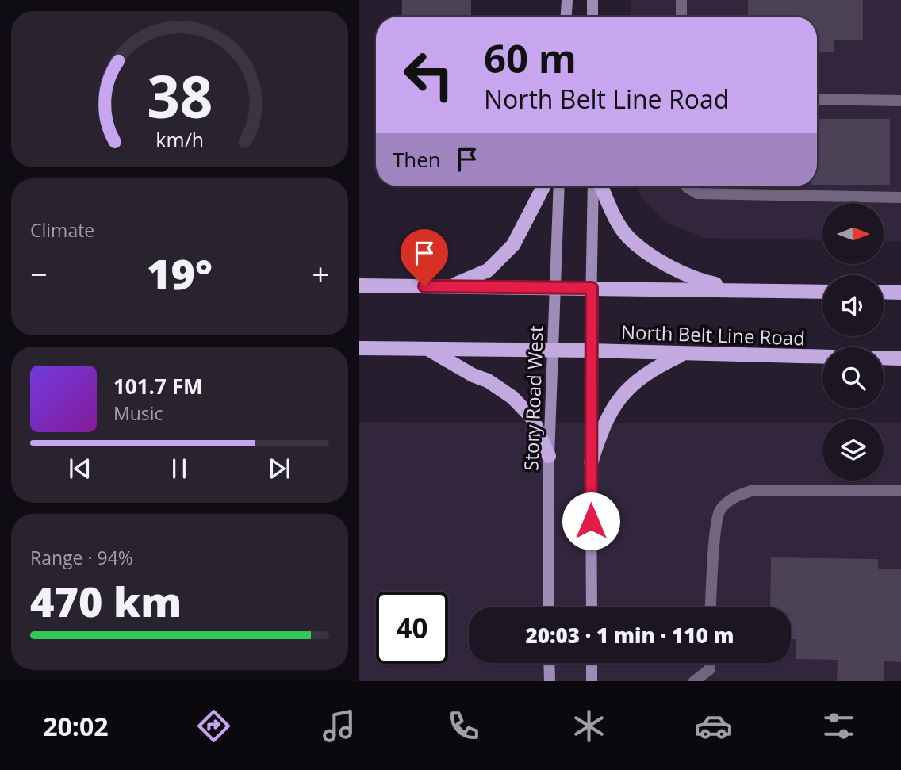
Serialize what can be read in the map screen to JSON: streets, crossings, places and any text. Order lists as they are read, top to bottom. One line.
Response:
{"streets":{"main road":["North Belt Line Road"],"street":["Story Road West"]},"crossings":[["North Belt Line Road","Story Road West"]],"north":"right","page":{"turn":["60 m","North Belt Line Road"],"then":"Then","tile":["Climate",["Range · 94%","470 km"]],"heat":["−","19°","+"],"song":["101.7 FM","Music"],"limit":"40","trip":"20:03 · 1 min · 110 m","tabs":"20:02","gauge":["38","km/h"]}}
